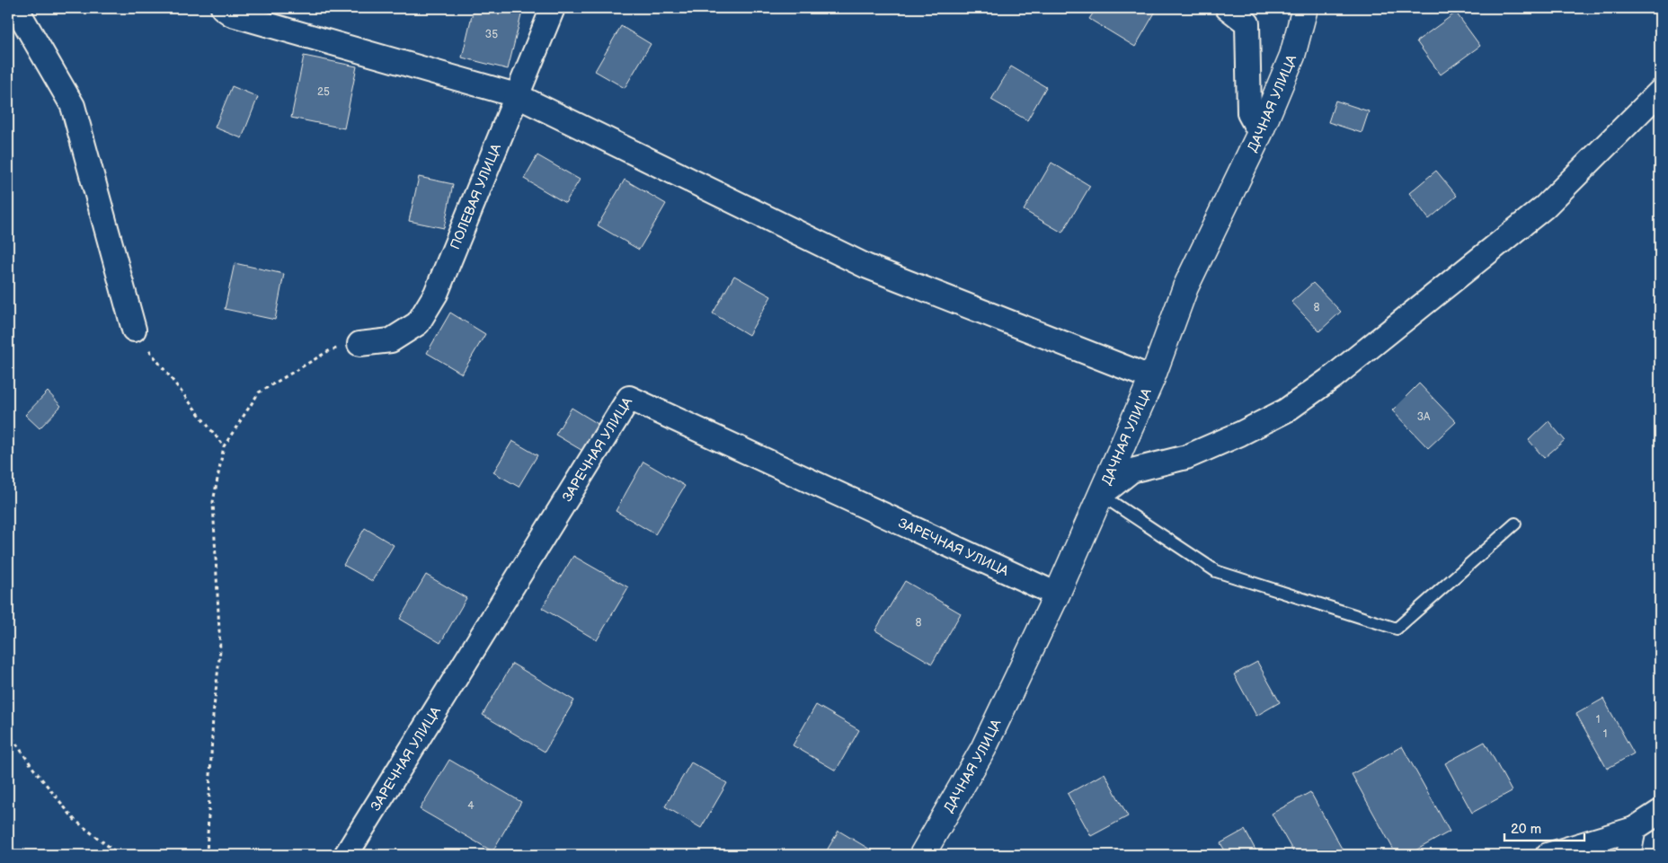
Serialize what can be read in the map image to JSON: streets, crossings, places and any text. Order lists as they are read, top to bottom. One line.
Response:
{"streets":{"street":["ДАЧНАЯ УЛИЦА","ПОЛЕВАЯ УЛИЦА","ЗАРЕЧНАЯ УЛИЦА"]},"crossings":[["ДАЧНАЯ УЛИЦА","ЗАРЕЧНАЯ УЛИЦА"]],"house_numbers":["35","25","8","3А","8","1","1","4"],"scale_bar":"20 m"}
